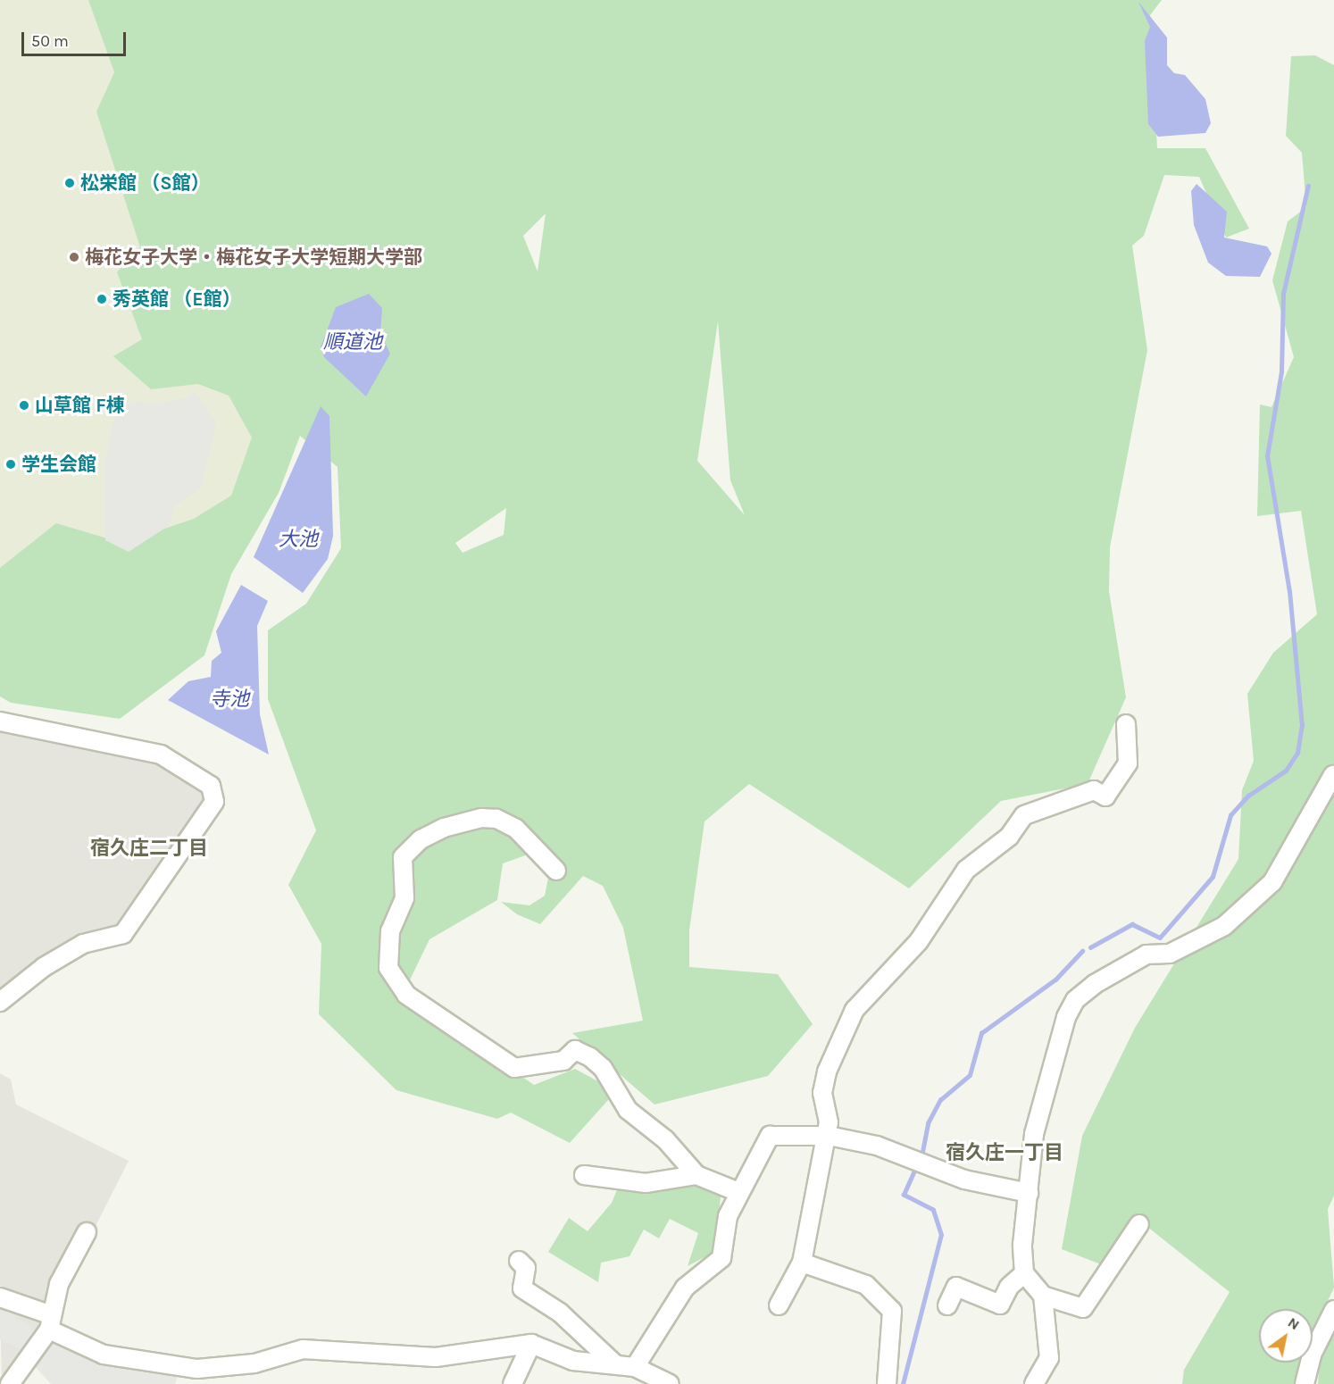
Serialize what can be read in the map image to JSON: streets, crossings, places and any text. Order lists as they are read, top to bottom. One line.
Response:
{"districts":["宿久庄二丁目","宿久庄一丁目"],"water":["順道池","大池","寺池"],"places":["松栄館 （S館）","梅花女子大学・梅花女子大学短期大学部","秀英館 （E館）","山草館 F棟","学生会館"],"scale_bar":"50 m","north":"top right"}
